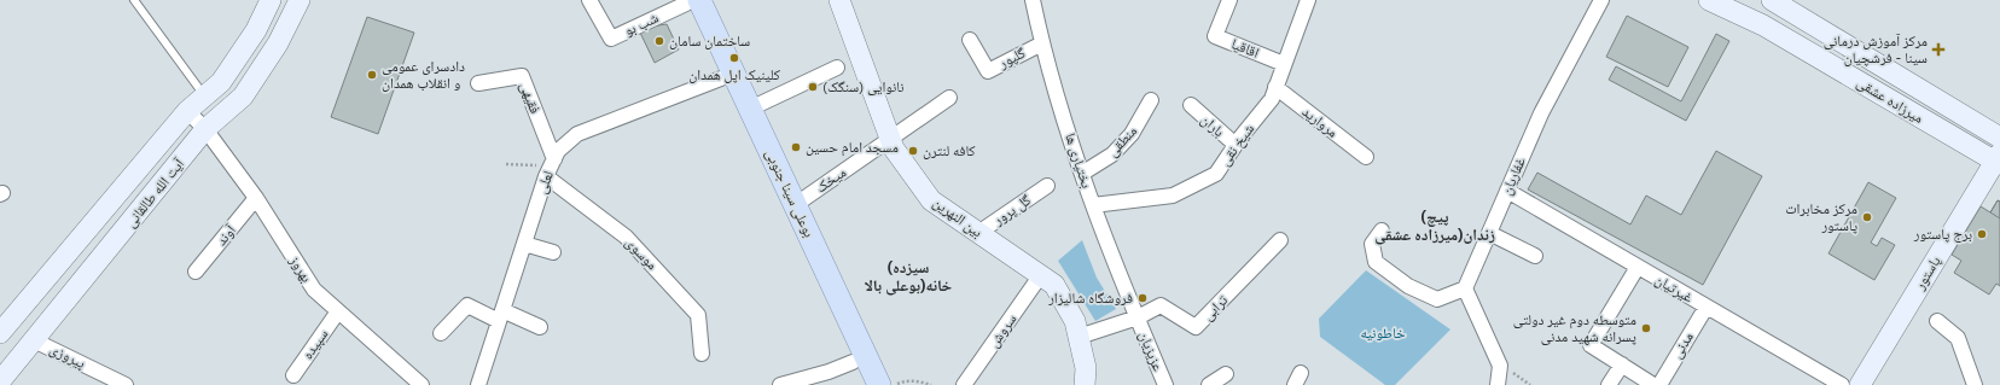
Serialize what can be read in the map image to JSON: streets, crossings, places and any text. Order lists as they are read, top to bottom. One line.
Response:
{"streets":{"main road":["میرزاده عشقی","آیت الله طالقانی","بوعلی سینا جنوبی","بین النهرین","پاستور"],"street":["شب بو","اقاقیا","گلپور","فقیهی","مروارید","باران","منطقی","شیخ نقی","بختیاری ها","غفاریان","میخک","لعلی","گل پرور","آوند","موسوی","بهروز","غیرتیان","ترابی","سروش","سپیده","مدنی","عزیزیان","پیروزی"]},"crossings":[["شب بو","بوعلی سینا جنوبی"],["اقاقیا","شیخ نقی"],["گلپور","بختیاری ها"],["فقیهی","لعلی"],["فقیهی","موسوی"],["میرزاده عشقی","پاستور"],["مروارید","شیخ نقی"],["باران","شیخ نقی"],["منطقی","بختیاری ها"],["شیخ نقی","بختیاری ها"],["بختیاری ها","ترابی"],["بختیاری ها","عزیزیان"],["غفاریان","غیرتیان"],["میخک","بوعلی سینا جنوبی"],["میخک","بین النهرین"],["لعلی","بوعلی سینا جنوبی"],["لعلی","موسوی"],["آیت الله طالقانی","بهروز"],["آیت الله طالقانی","پیروزی"],["گل پرور","بین النهرین"],["بین النهرین","سروش"],["آوند","بهروز"],["بهروز","سپیده"],["غیرتیان","مدنی"],["ترابی","عزیزیان"]],"districts":["(پیچ زندان(میرزاده عشقی","(سیزده خانه(بوعلی بالا"],"parks":["خاطونیه"],"places":{"other":["ساختمان سامان","کلینیک اپل همدان","دادسرای عمومی و انقلاب همدان","نانوایی (سنگک)","مسجد امام حسین","کافه لنترن","مرکز مخابرات پاستور","برج پاستور","فروشگاه شالیزار","متوسطه دوم غیر دولتی پسرانه شهید مدنی"],"health":["مرکز آموزش درمانی سینا - فرشچیان"]}}
